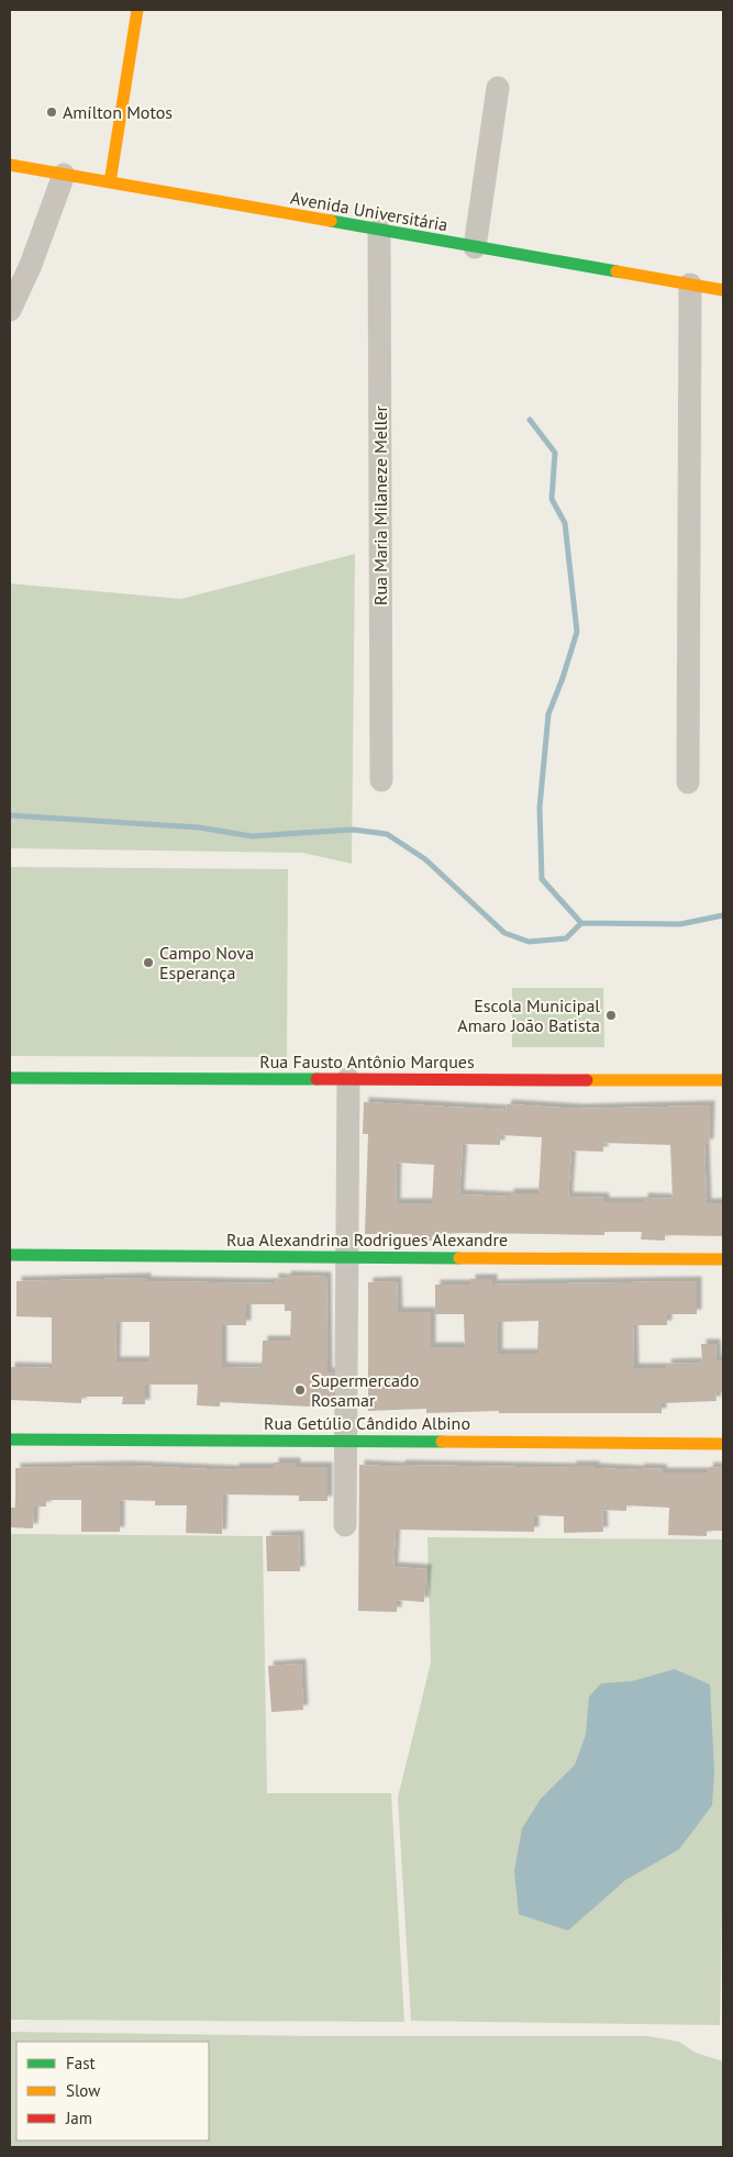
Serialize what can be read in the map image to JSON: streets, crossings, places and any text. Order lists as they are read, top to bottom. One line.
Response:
{"streets":{"street":["Avenida Universitária","Rua Maria Milaneze Meller","Rua Fausto Antônio Marques","Rua Alexandrina Rodrigues Alexandre","Rua Getúlio Cândido Albino"]},"crossings":[["Avenida Universitária","Rua Maria Milaneze Meller"]],"places":["Amílton Motos","Campo Nova Esperança","Escola Municipal Amaro João Batista","Supermercado Rosamar"],"legend":["Fast","Slow","Jam"]}
